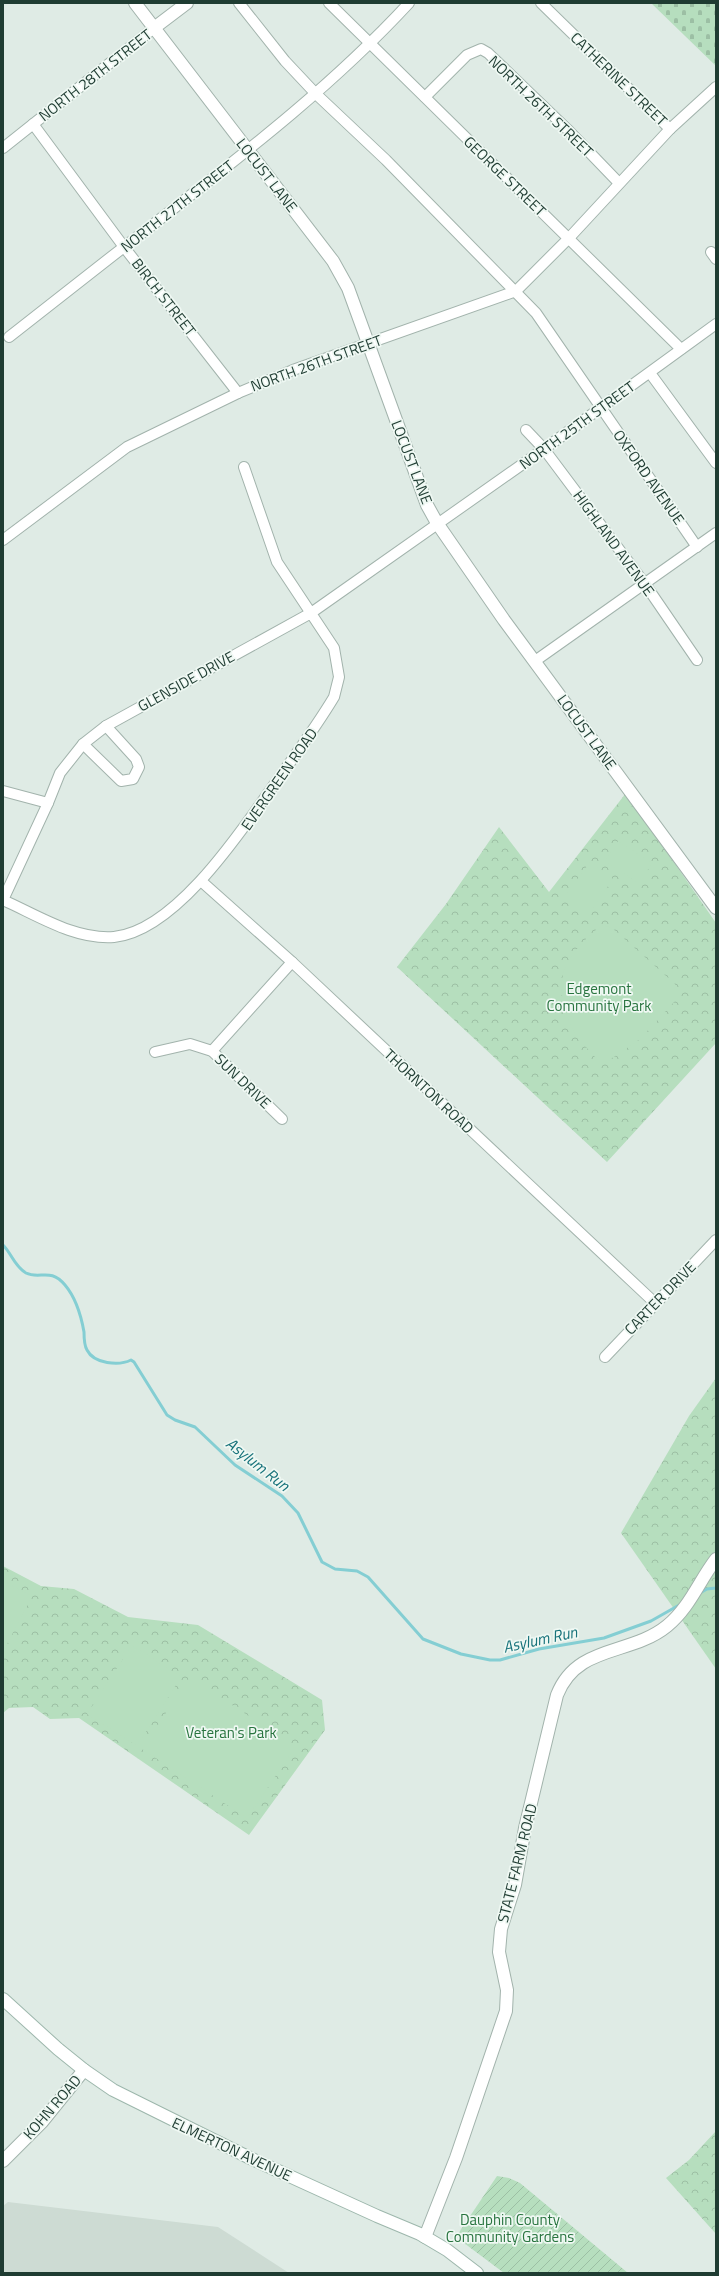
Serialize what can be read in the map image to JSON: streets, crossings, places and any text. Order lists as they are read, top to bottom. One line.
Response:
{"streets":{"street":["NORTH 28TH STREET","CATHERINE STREET","NORTH 26TH STREET","LOCUST LANE","GEORGE STREET","NORTH 27TH STREET","BIRCH STREET","NORTH 25TH STREET","OXFORD AVENUE","HIGHLAND AVENUE","GLENSIDE DRIVE","EVERGREEN ROAD","SUN DRIVE","THORNTON ROAD","CARTER DRIVE","STATE FARM ROAD","KOHN ROAD","ELMERTON AVENUE"]},"crossings":[["NORTH 28TH STREET","LOCUST LANE"],["NORTH 28TH STREET","BIRCH STREET"],["CATHERINE STREET","NORTH 26TH STREET"],["NORTH 26TH STREET","LOCUST LANE"],["NORTH 26TH STREET","GEORGE STREET"],["NORTH 26TH STREET","BIRCH STREET"],["NORTH 26TH STREET","OXFORD AVENUE"],["LOCUST LANE","NORTH 27TH STREET"],["LOCUST LANE","NORTH 25TH STREET"],["LOCUST LANE","GLENSIDE DRIVE"],["GEORGE STREET","NORTH 27TH STREET"],["GEORGE STREET","NORTH 25TH STREET"],["NORTH 27TH STREET","BIRCH STREET"],["NORTH 25TH STREET","OXFORD AVENUE"],["NORTH 25TH STREET","HIGHLAND AVENUE"],["NORTH 25TH STREET","GLENSIDE DRIVE"],["GLENSIDE DRIVE","EVERGREEN ROAD"],["EVERGREEN ROAD","THORNTON ROAD"],["THORNTON ROAD","CARTER DRIVE"],["STATE FARM ROAD","ELMERTON AVENUE"],["KOHN ROAD","ELMERTON AVENUE"]],"water":["Asylum Run"],"parks":["Edgemont Community Park","Veteran's Park","Dauphin County Community Gardens"]}
